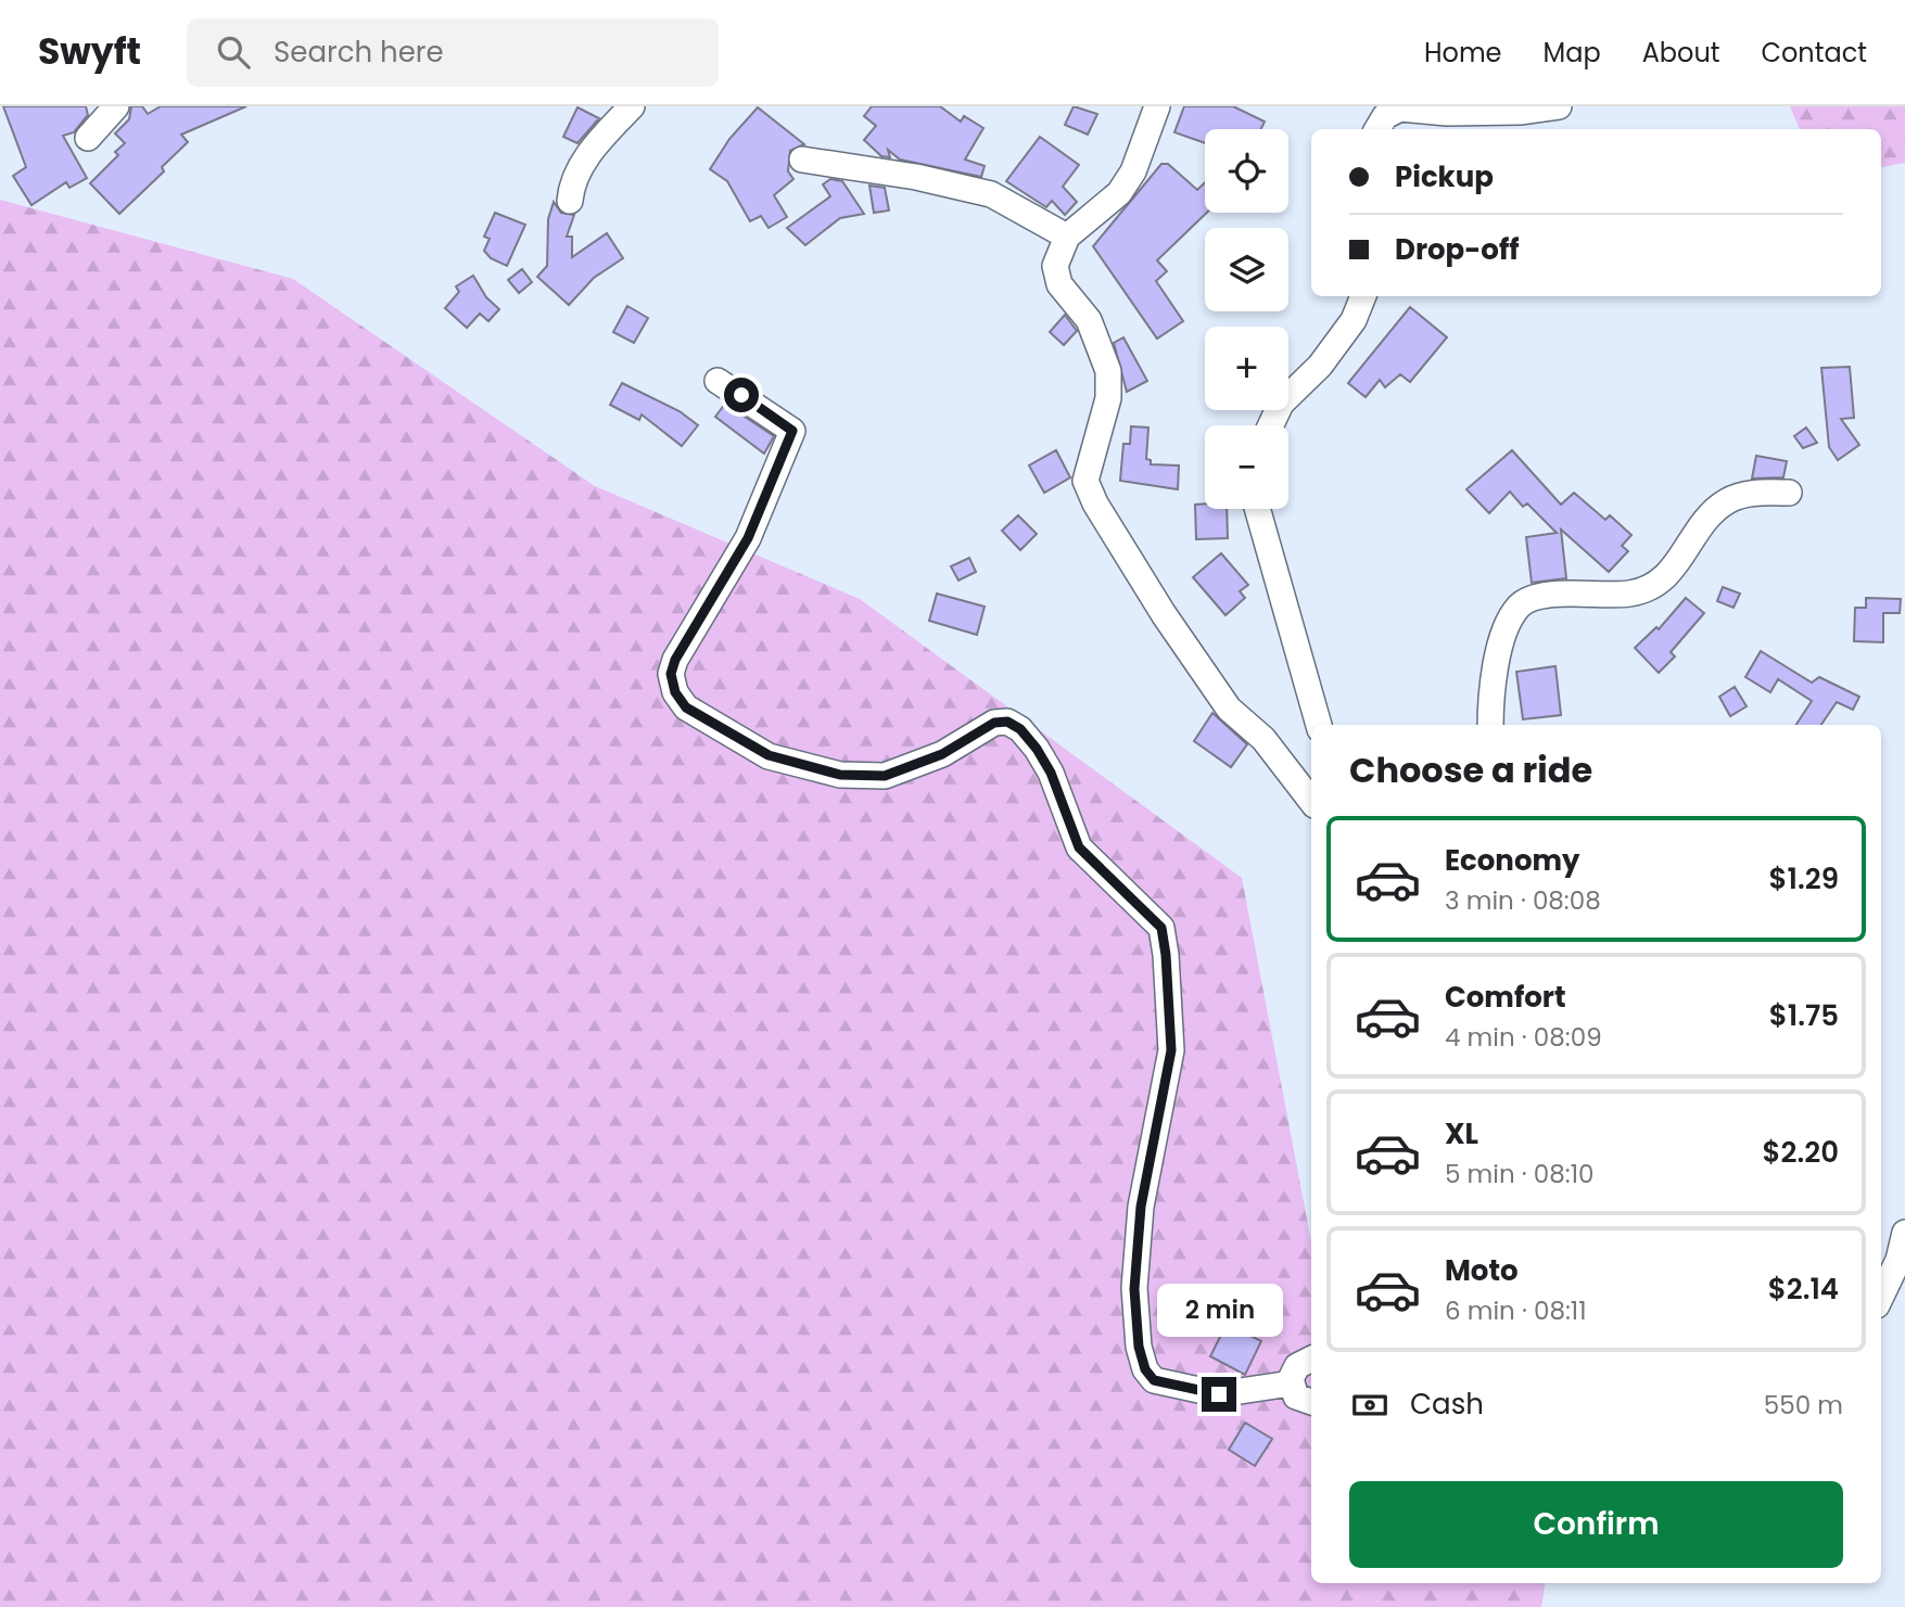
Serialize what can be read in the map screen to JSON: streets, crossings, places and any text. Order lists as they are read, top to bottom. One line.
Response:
{"page":{"header":"Swyft","search":"Search here","nav":["Home","Map","About","Contact"],"map_buttons":["+","−"],"banner":["Pickup","Drop-off"],"heading":"Choose a ride","list":[{"name":"Economy","note":"3 min · 08:08","value":"$1.29"},{"name":"Comfort","note":"4 min · 08:09","value":"$1.75"},{"name":"XL","note":"5 min · 08:10","value":"$2.20"},{"name":"Moto","note":"6 min · 08:11","value":"$2.14"}],"bubble":"2 min","pay":["Cash","550 m"],"buttons":"Confirm"}}
